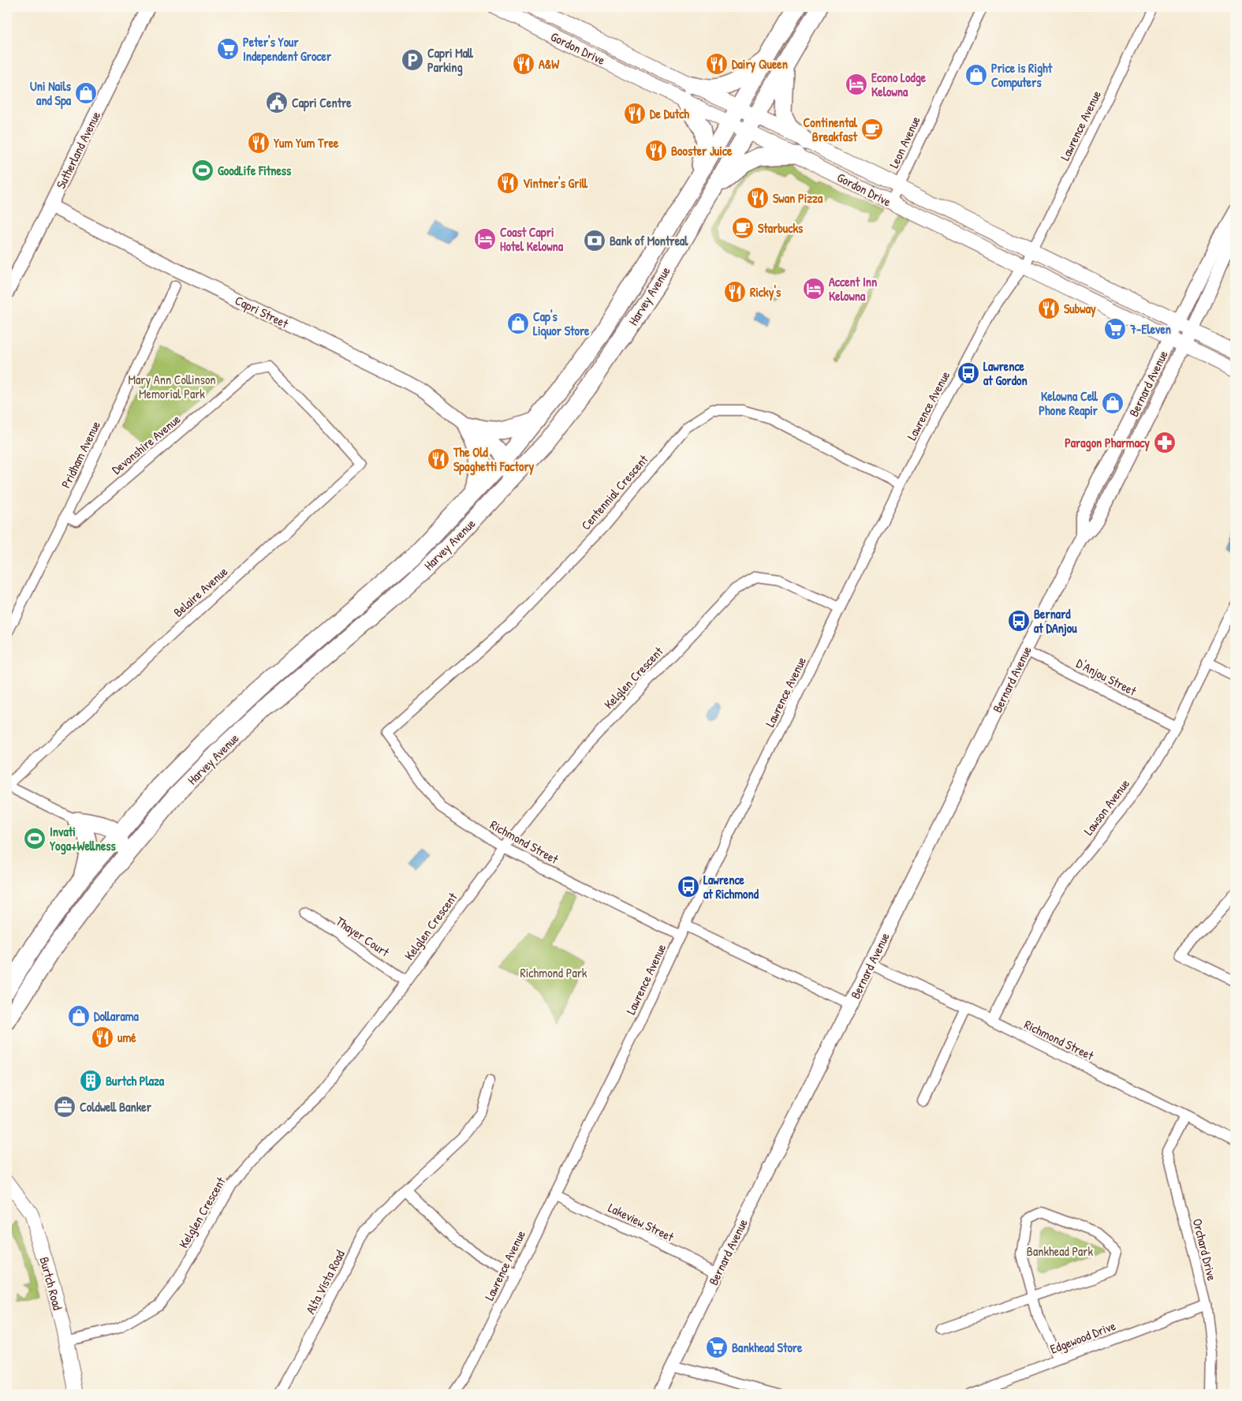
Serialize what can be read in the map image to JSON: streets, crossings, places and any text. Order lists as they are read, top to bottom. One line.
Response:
{"streets":{"highway":["Harvey Avenue"],"main road":["Gordon Drive","Burtch Road"],"street":["Lawrence Avenue","Leon Avenue","Sutherland Avenue","Capri Street","Bernard Avenue","Devonshire Avenue","Pridham Avenue","Centennial Crescent","Belaire Avenue","D'Anjou Street","Kelglen Crescent","Lawson Avenue","Richmond Street","Thayer Court","Lakeview Street","Orchard Drive","Alta Vista Road","Edgewood Drive"]},"crossings":[["Gordon Drive","Lawrence Avenue"],["Gordon Drive","Leon Avenue"],["Gordon Drive","Harvey Avenue"],["Gordon Drive","Bernard Avenue"],["Lawrence Avenue","Centennial Crescent"],["Lawrence Avenue","Kelglen Crescent"],["Lawrence Avenue","Richmond Street"],["Lawrence Avenue","Lakeview Street"],["Sutherland Avenue","Capri Street"],["Bernard Avenue","D'Anjou Street"],["Bernard Avenue","Richmond Street"],["Bernard Avenue","Lakeview Street"],["Devonshire Avenue","Pridham Avenue"],["Devonshire Avenue","Belaire Avenue"],["Centennial Crescent","Richmond Street"],["D'Anjou Street","Lawson Avenue"],["Kelglen Crescent","Richmond Street"],["Kelglen Crescent","Thayer Court"],["Kelglen Crescent","Burtch Road"],["Lawson Avenue","Richmond Street"],["Richmond Street","Orchard Drive"],["Orchard Drive","Edgewood Drive"]],"parks":["Mary Ann Collinson Memorial Park","Richmond Park","Bankhead Park"],"places":{"supermarket":["Peter's Your Independent Grocer","7-Eleven","Bankhead Store"],"parking":["Capri Mall Parking"],"restaurant":["A&W","Dairy Queen","De Dutch","Yum Yum Tree","Booster Juice","Vintner's Grill","Swan Pizza","Ricky's","Subway","The Old Spaghetti Factory","umé"],"shop":["Price is Right Computers","Uni Nails and Spa","Cap's Liquor Store","Kelowna Cell Phone Reapir","Dollarama"],"hotel":["Econo Lodge Kelowna","Coast Capri Hotel Kelowna","Accent Inn Kelowna"],"public building":["Capri Centre"],"cafe":["Continental Breakfast","Starbucks"],"sports":["GoodLife Fitness","Invati Yoga+Wellness"],"bank":["Bank of Montreal"],"bus stop":["Lawrence at Gordon","Bernard at DAnjou","Lawrence at Richmond"],"pharmacy":["Paragon Pharmacy"],"building":["Burtch Plaza"],"office":["Coldwell Banker"]}}
